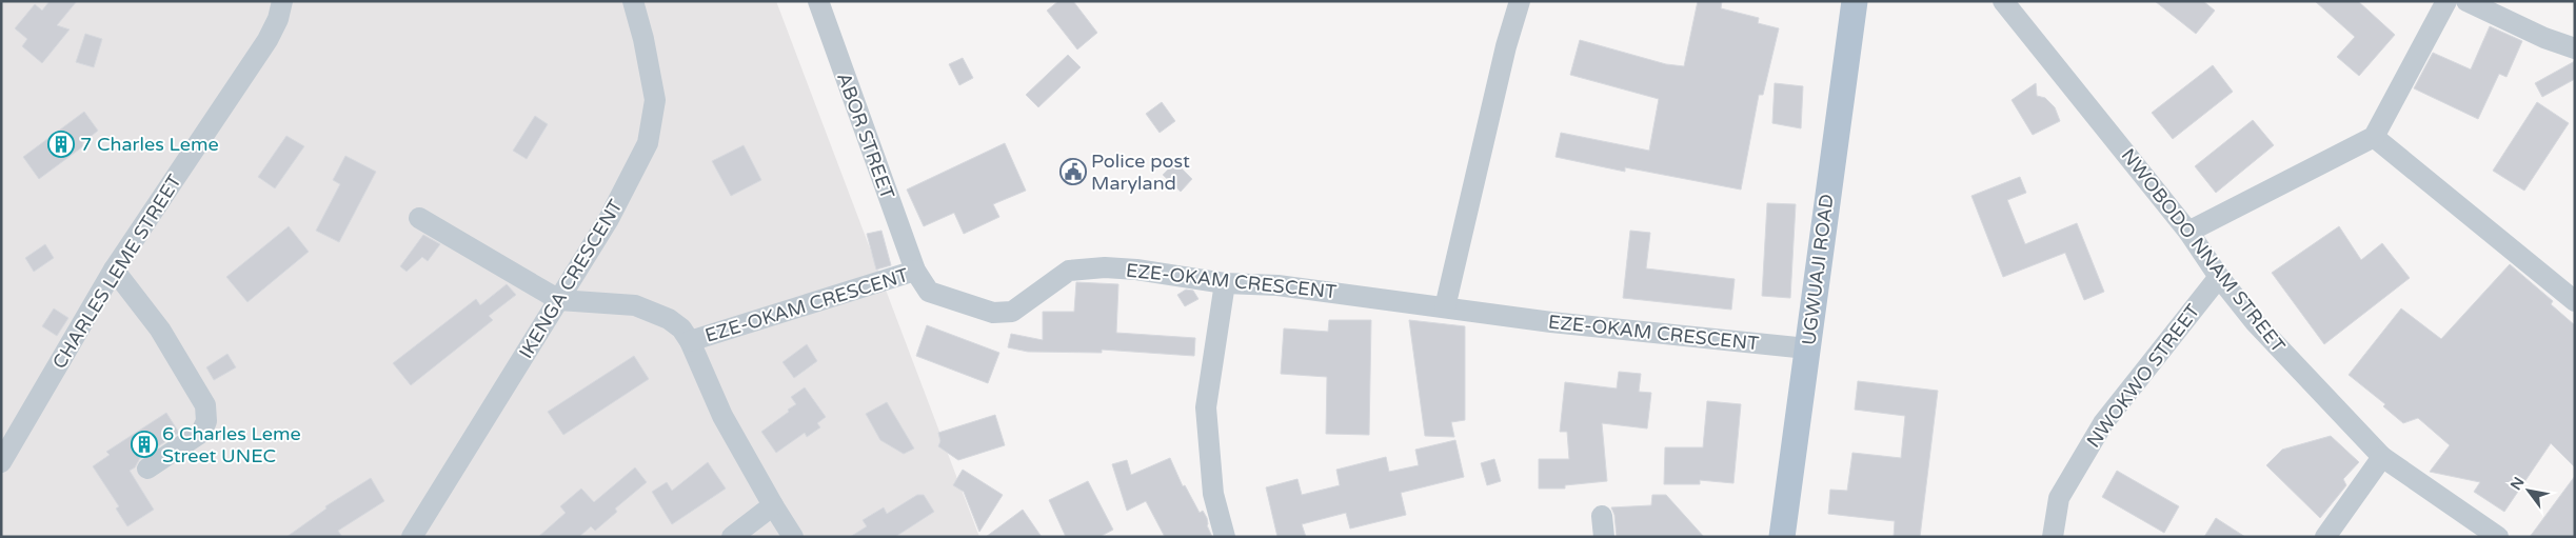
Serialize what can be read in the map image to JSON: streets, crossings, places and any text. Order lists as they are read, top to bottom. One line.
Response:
{"streets":{"main road":["UGWUAJI ROAD"],"street":["ABOR STREET","NWOBODO NNAM STREET","CHARLES LEME STREET","IKENGA CRESCENT","EZE-OKAM CRESCENT","NWOKWO STREET"]},"crossings":[["ABOR STREET","EZE-OKAM CRESCENT"],["NWOBODO NNAM STREET","NWOKWO STREET"],["UGWUAJI ROAD","EZE-OKAM CRESCENT"]],"places":{"building":["7 Charles Leme","6 Charles Leme Street UNEC"],"public building":["Police post Maryland"]},"north":"top left"}
